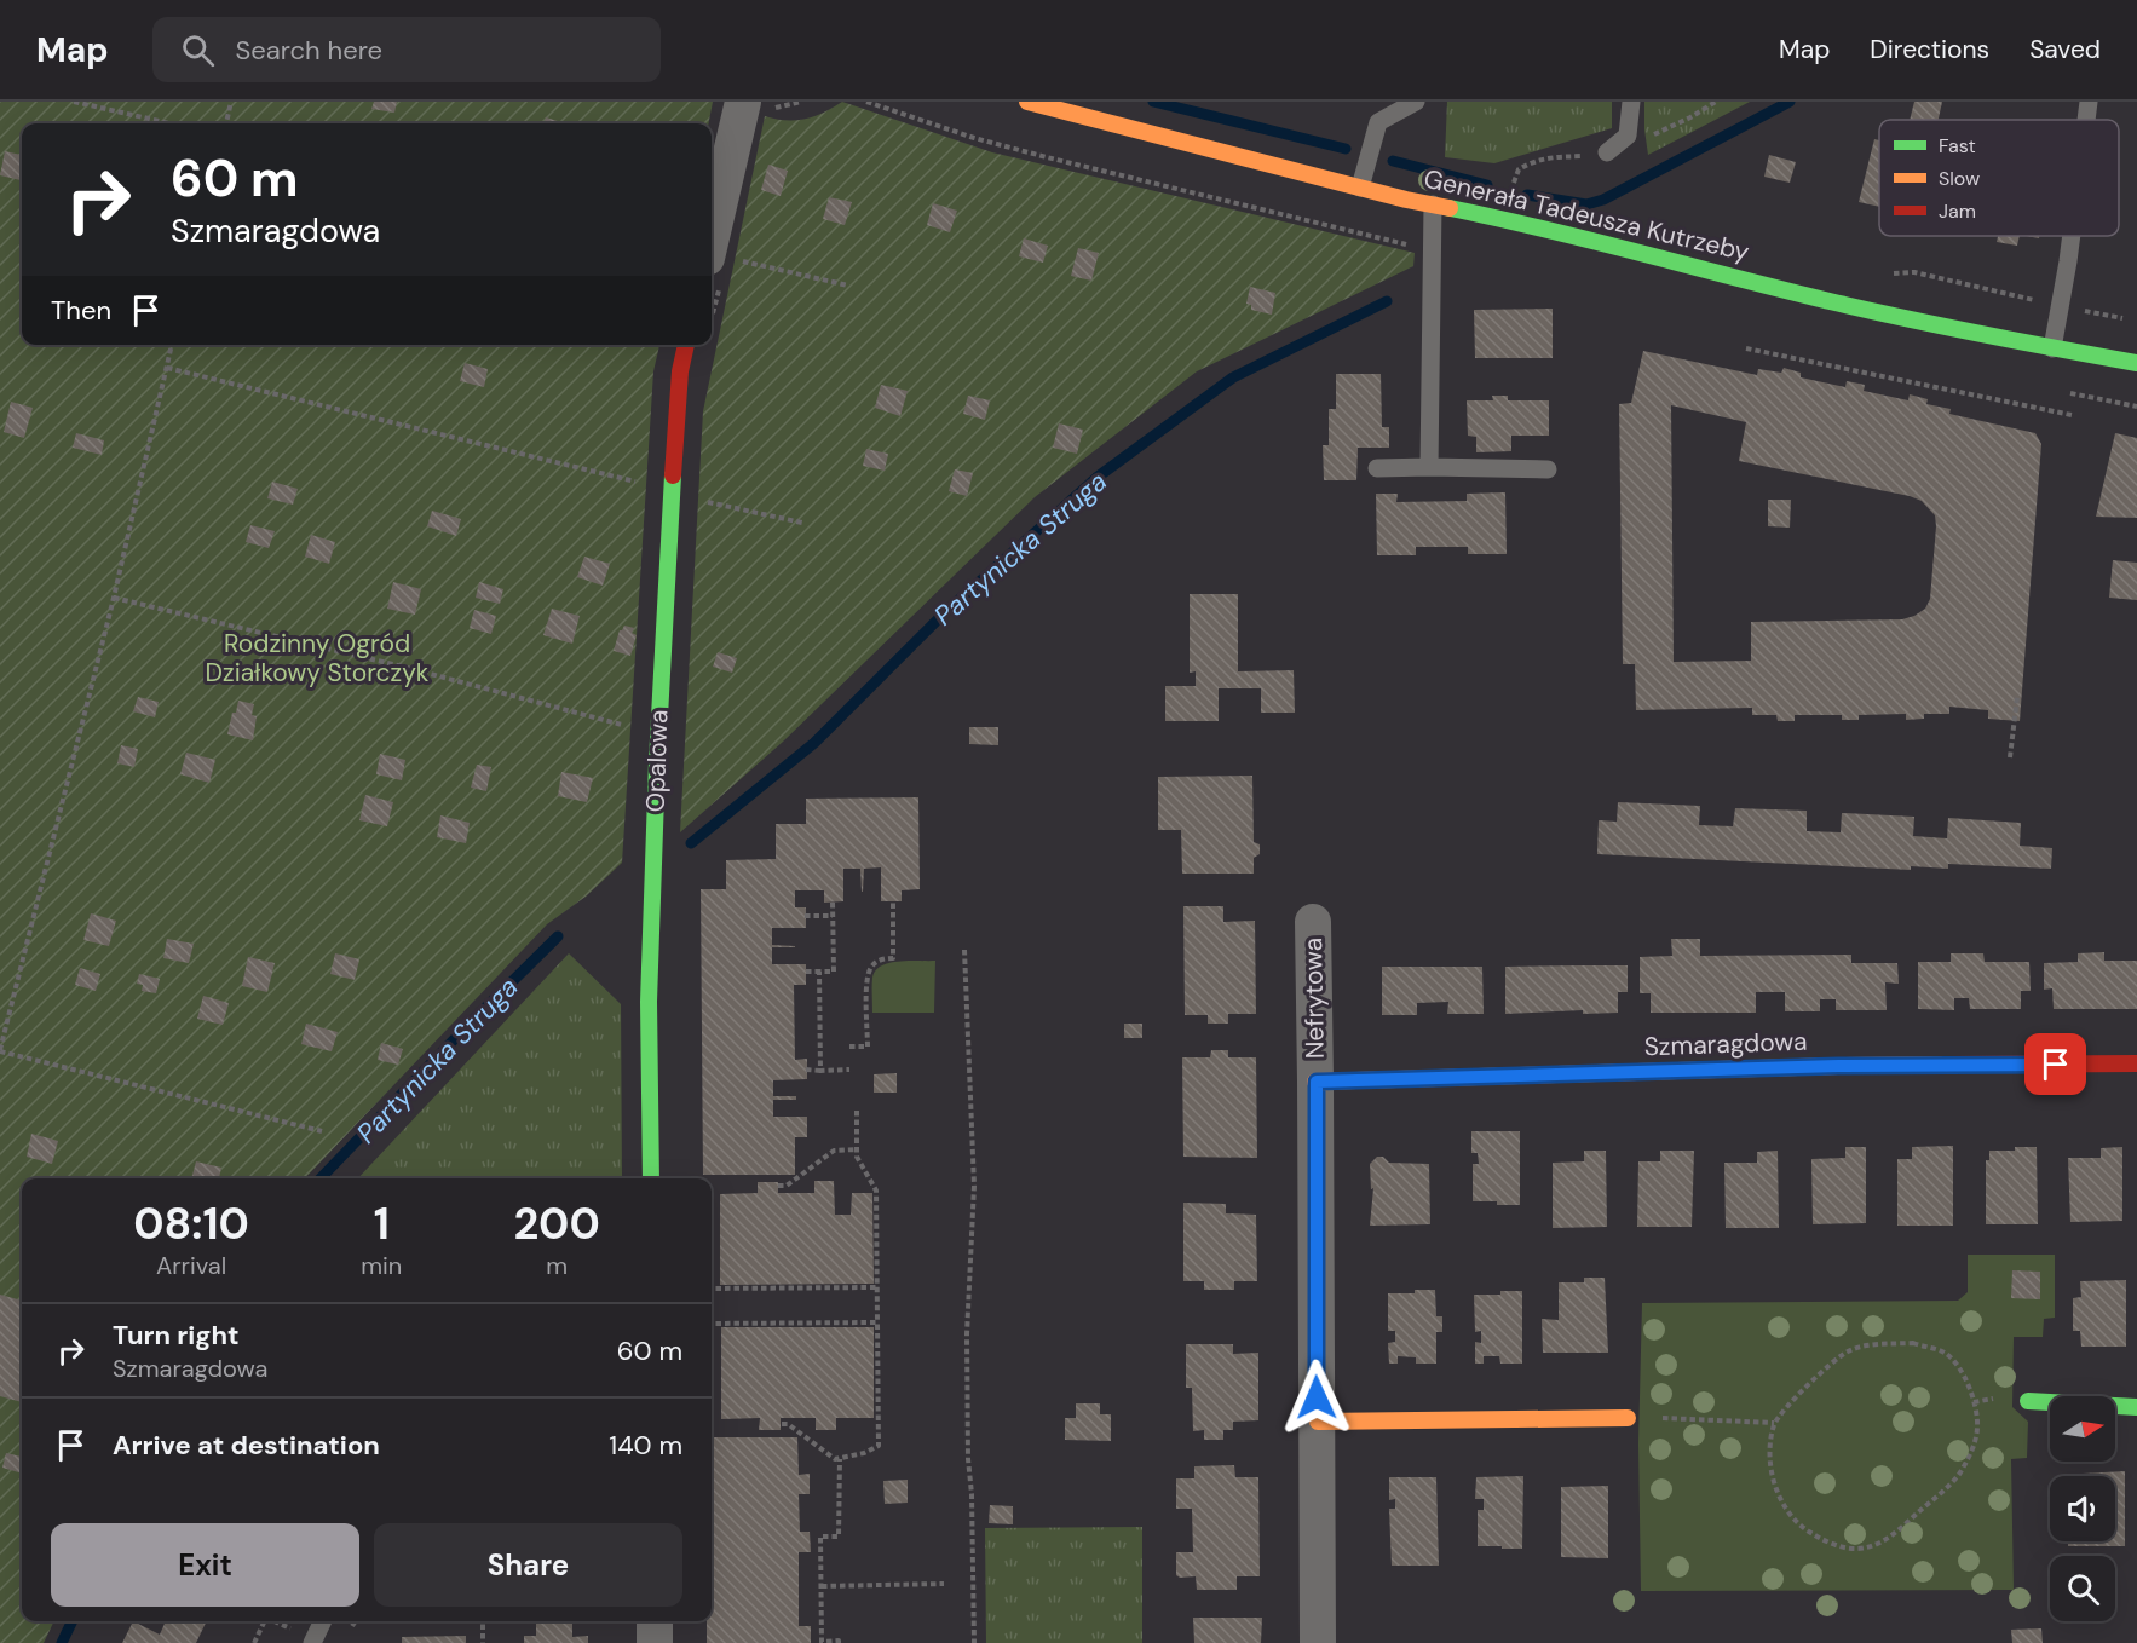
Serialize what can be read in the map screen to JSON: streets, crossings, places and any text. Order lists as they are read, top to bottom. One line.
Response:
{"streets":{"street":["Generała Tadeusza Kutrzeby","Opalowa","Nefrytowa","Szmaragdowa"]},"crossings":[["Nefrytowa","Szmaragdowa"]],"water":["Partynicka Struga"],"parks":["Rodzinny Ogród Działkowy Storczyk"],"legend":["Fast","Slow","Jam"],"north":"right","page":{"header":"Map","search":"Search here","nav":["Map","Directions","Saved"],"turn":["60 m","Szmaragdowa"],"then":"Then","eta":["08:10","Arrival","1","min","200","m"],"list":[{"name":"Turn right","note":"Szmaragdowa","value":"60 m"},{"name":"Arrive at destination","value":"140 m"}],"buttons":["Exit","Share"]}}
